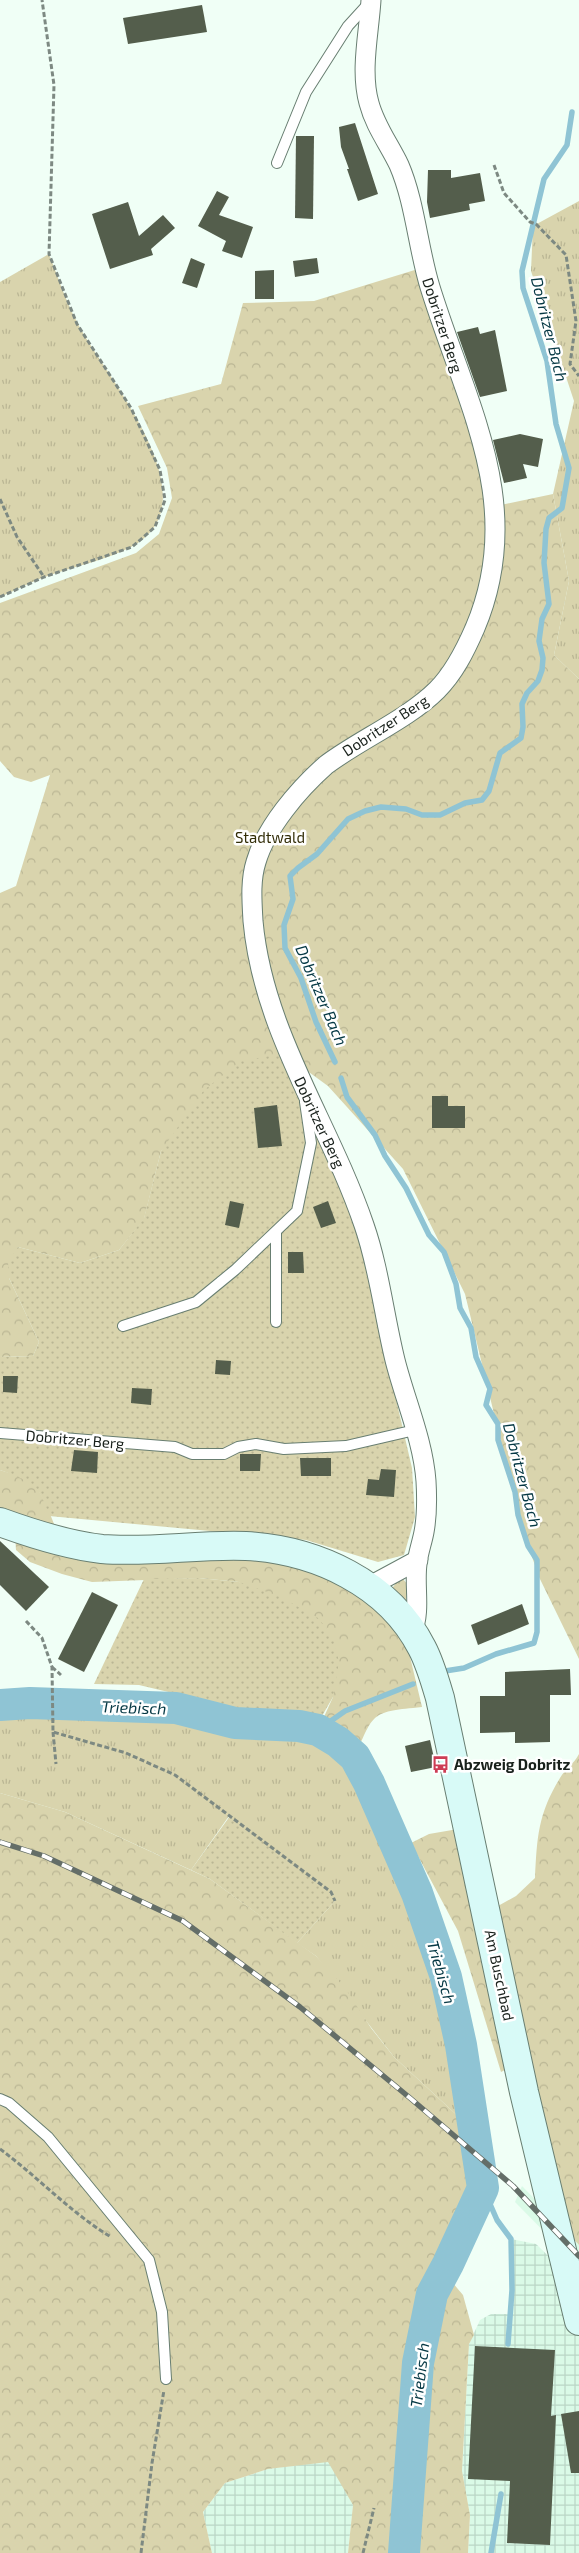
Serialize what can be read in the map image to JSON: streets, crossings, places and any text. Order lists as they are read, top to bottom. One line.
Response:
{"streets":{"main road":["Am Buschbad"],"street":["Dobritzer Berg"]},"crossings":[["Dobritzer Berg","Am Buschbad"]],"water":["Dobritzer Bach","Triebisch"],"parks":["Stadtwald"],"places":{"bus stop":["Abzweig Dobritz"]}}
